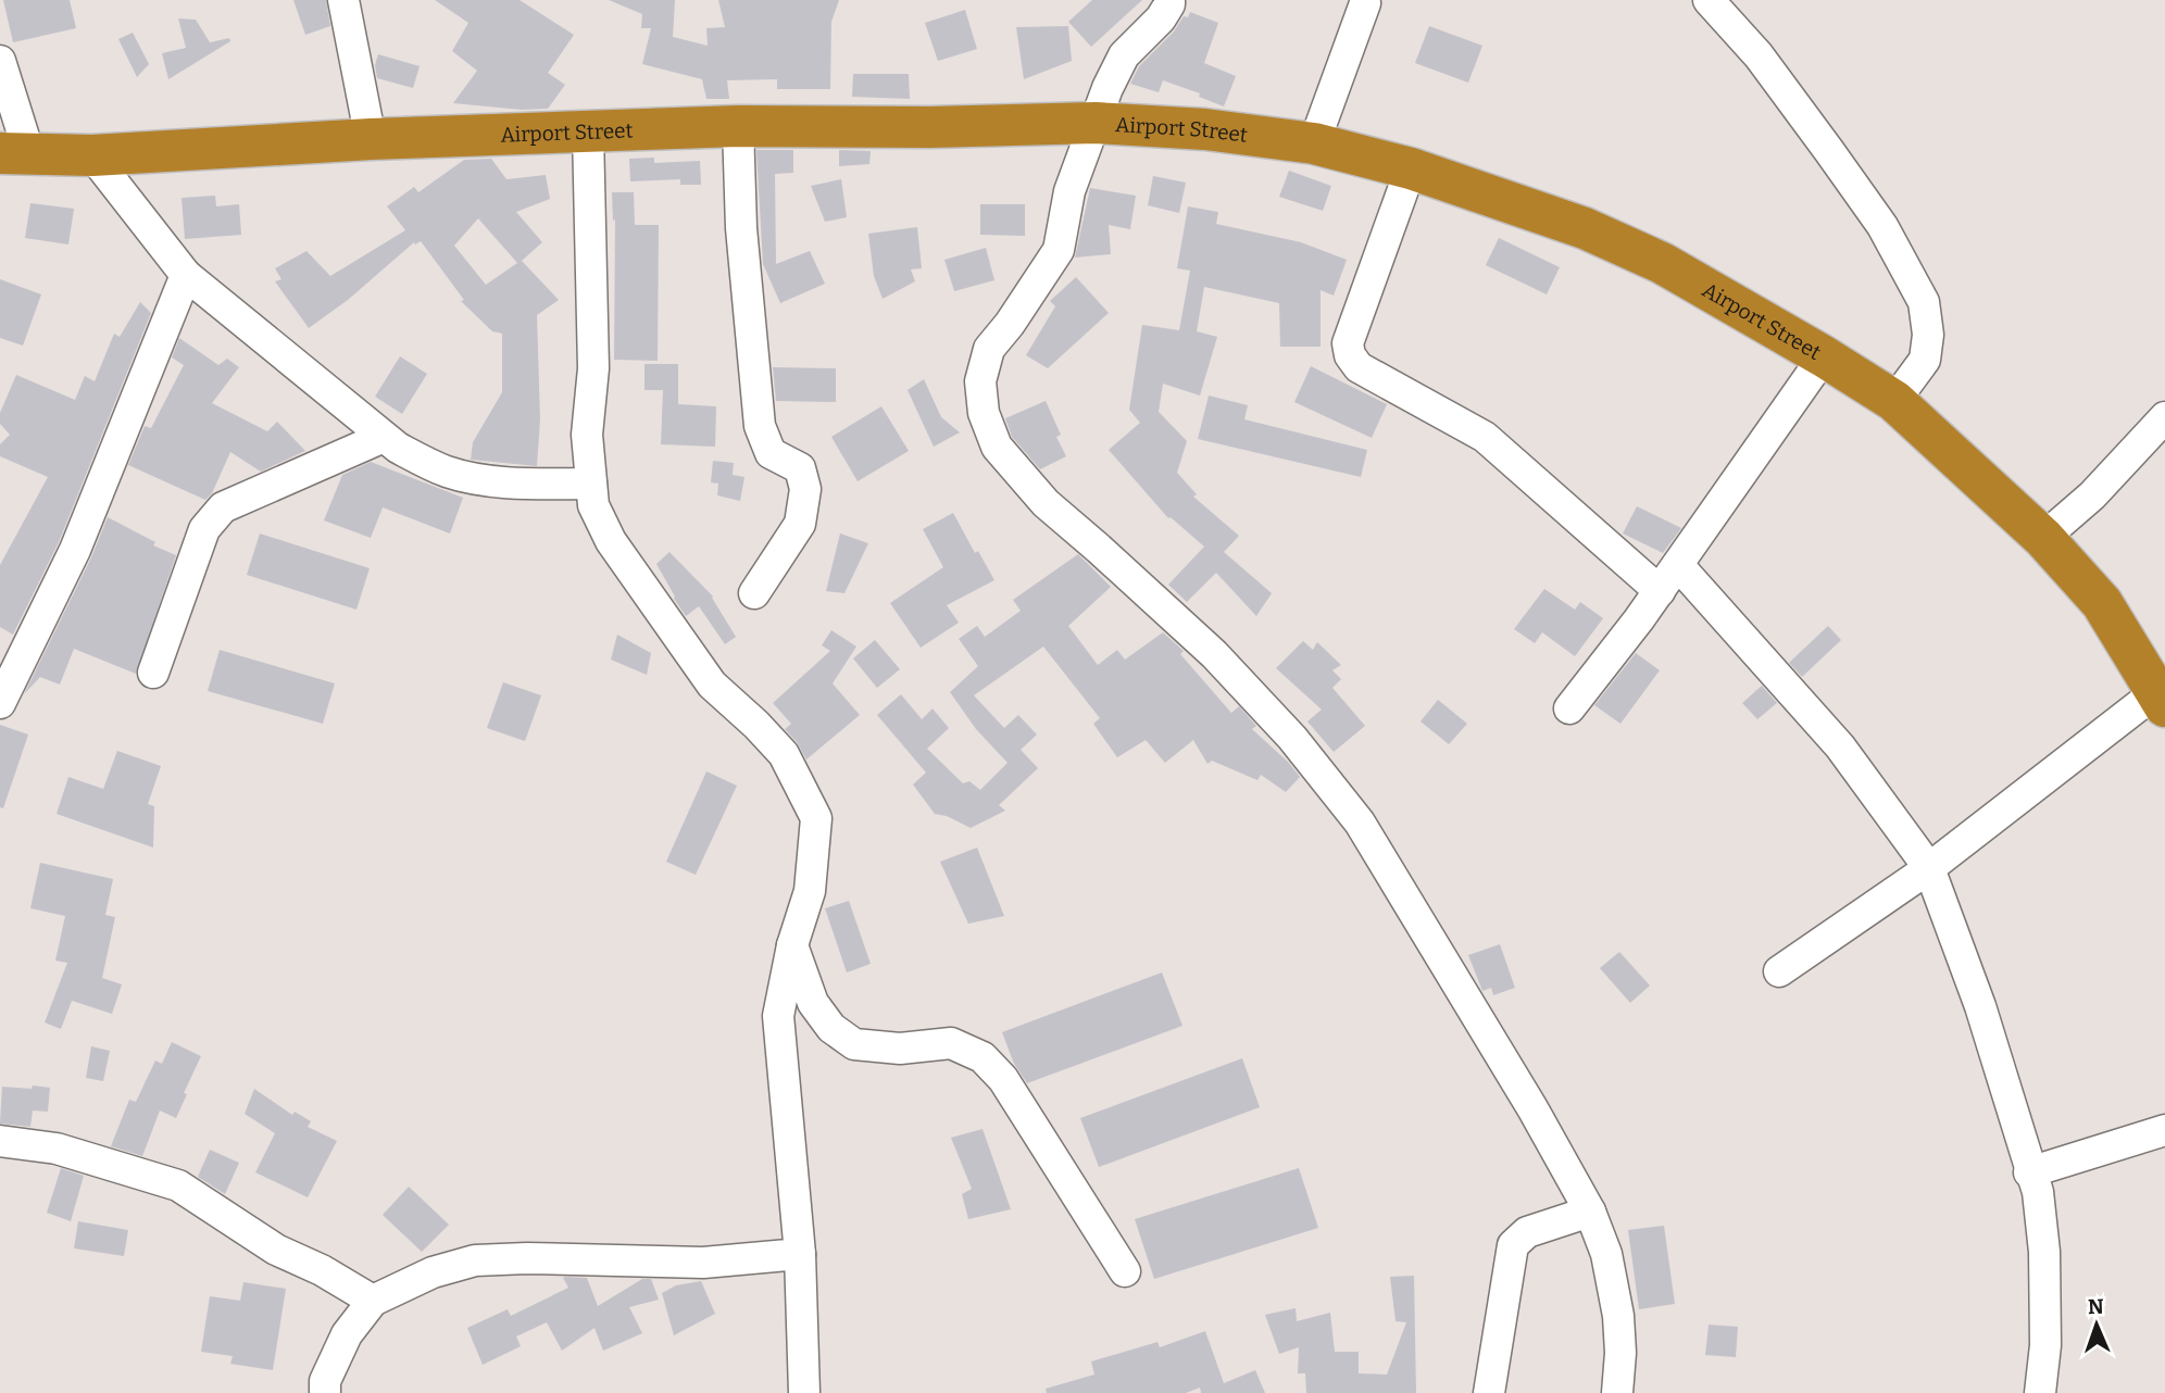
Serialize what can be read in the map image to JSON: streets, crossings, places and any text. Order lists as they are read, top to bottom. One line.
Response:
{"streets":{"highway":["Airport Street"]},"north":"top"}
